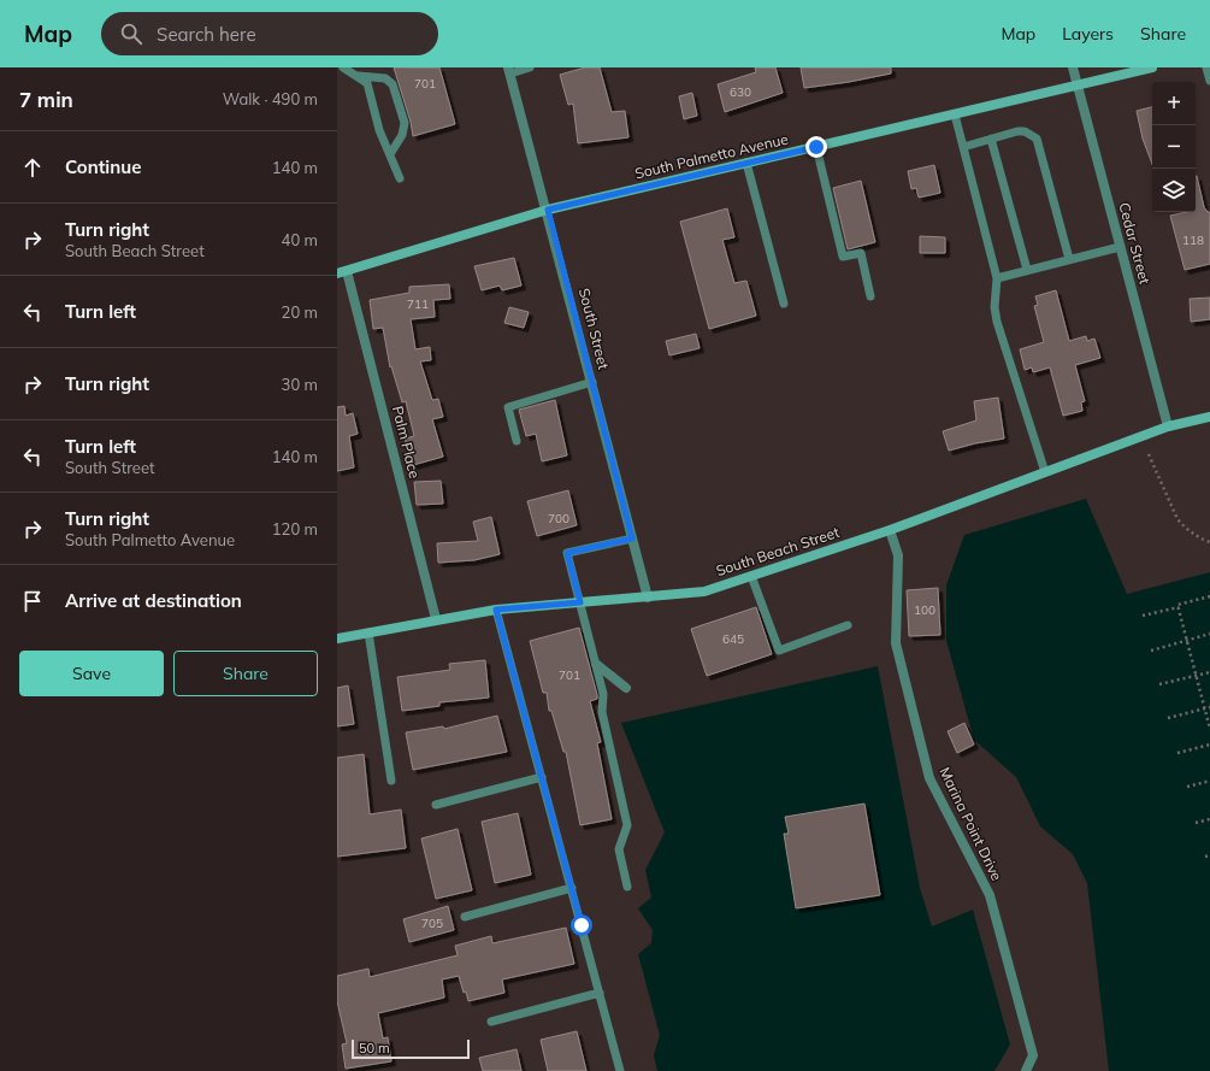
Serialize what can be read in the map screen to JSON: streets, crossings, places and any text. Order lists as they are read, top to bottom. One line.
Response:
{"streets":{"street":["South Palmetto Avenue","Cedar Street","South Street","Palm Place","South Beach Street","Marina Point Drive"]},"crossings":[["South Palmetto Avenue","Cedar Street"],["South Palmetto Avenue","South Street"],["South Palmetto Avenue","Palm Place"],["Cedar Street","South Beach Street"],["South Street","South Beach Street"],["Palm Place","South Beach Street"],["South Beach Street","Marina Point Drive"]],"house_numbers":["701","630","118","711","700","100","645","701","705"],"scale_bar":"50 m","page":{"header":"Map","search":"Search here","nav":["Map","Layers","Share"],"heading":["7 min","Walk · 490 m"],"map_buttons":["+","−"],"list":[["Continue","140 m"],["Turn right","South Beach Street","40 m"],["Turn left","20 m"],["Turn right","30 m"],["Turn left","South Street","140 m"],["Turn right","South Palmetto Avenue","120 m"],"Arrive at destination"],"buttons":["Save","Share"],"scale":"50 m"}}
